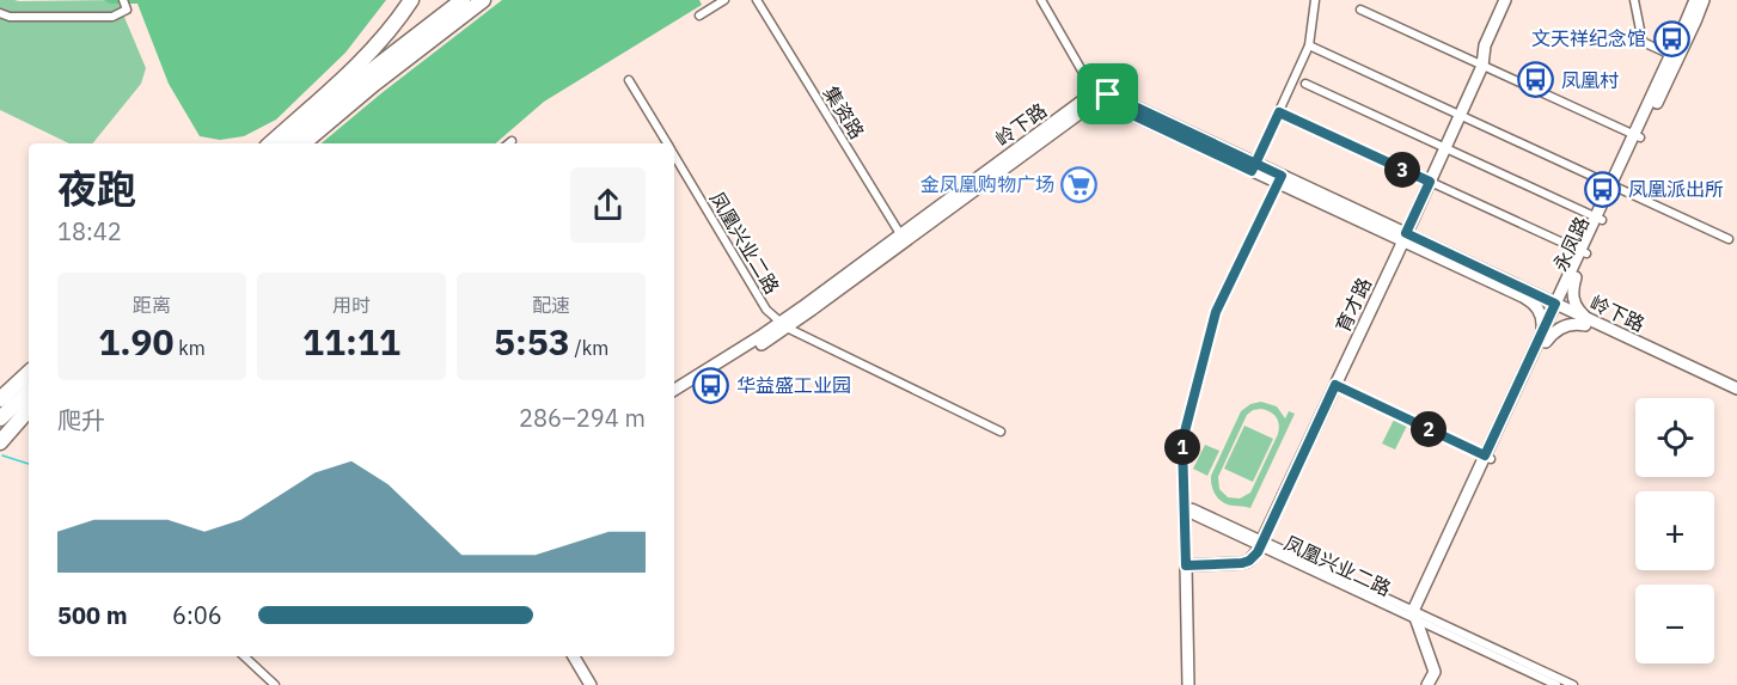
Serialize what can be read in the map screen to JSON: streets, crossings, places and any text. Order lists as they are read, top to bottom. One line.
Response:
{"streets":{"street":["集资路","岭下路","凤凰兴业二路","永凤路","育才路"]},"crossings":[["集资路","岭下路"],["岭下路","凤凰兴业二路"],["岭下路","永凤路"],["岭下路","育才路"],["凤凰兴业二路","永凤路"],["凤凰兴业二路","育才路"]],"places":{"bus stop":["文天祥纪念馆","凤凰村","凤凰派出所","华益盛工业园"],"supermarket":["金凤凰购物广场"]},"page":{"heading":["夜跑","18:42"],"pins":["3","2","1"],"stats":[["距离","1.90 km"],["用时","11:11"],["配速","5:53 /km"]],"chart":["爬升","286–294 m"],"map_buttons":["+","−"],"list":[{"name":"500 m","note":"6:06"}]}}
